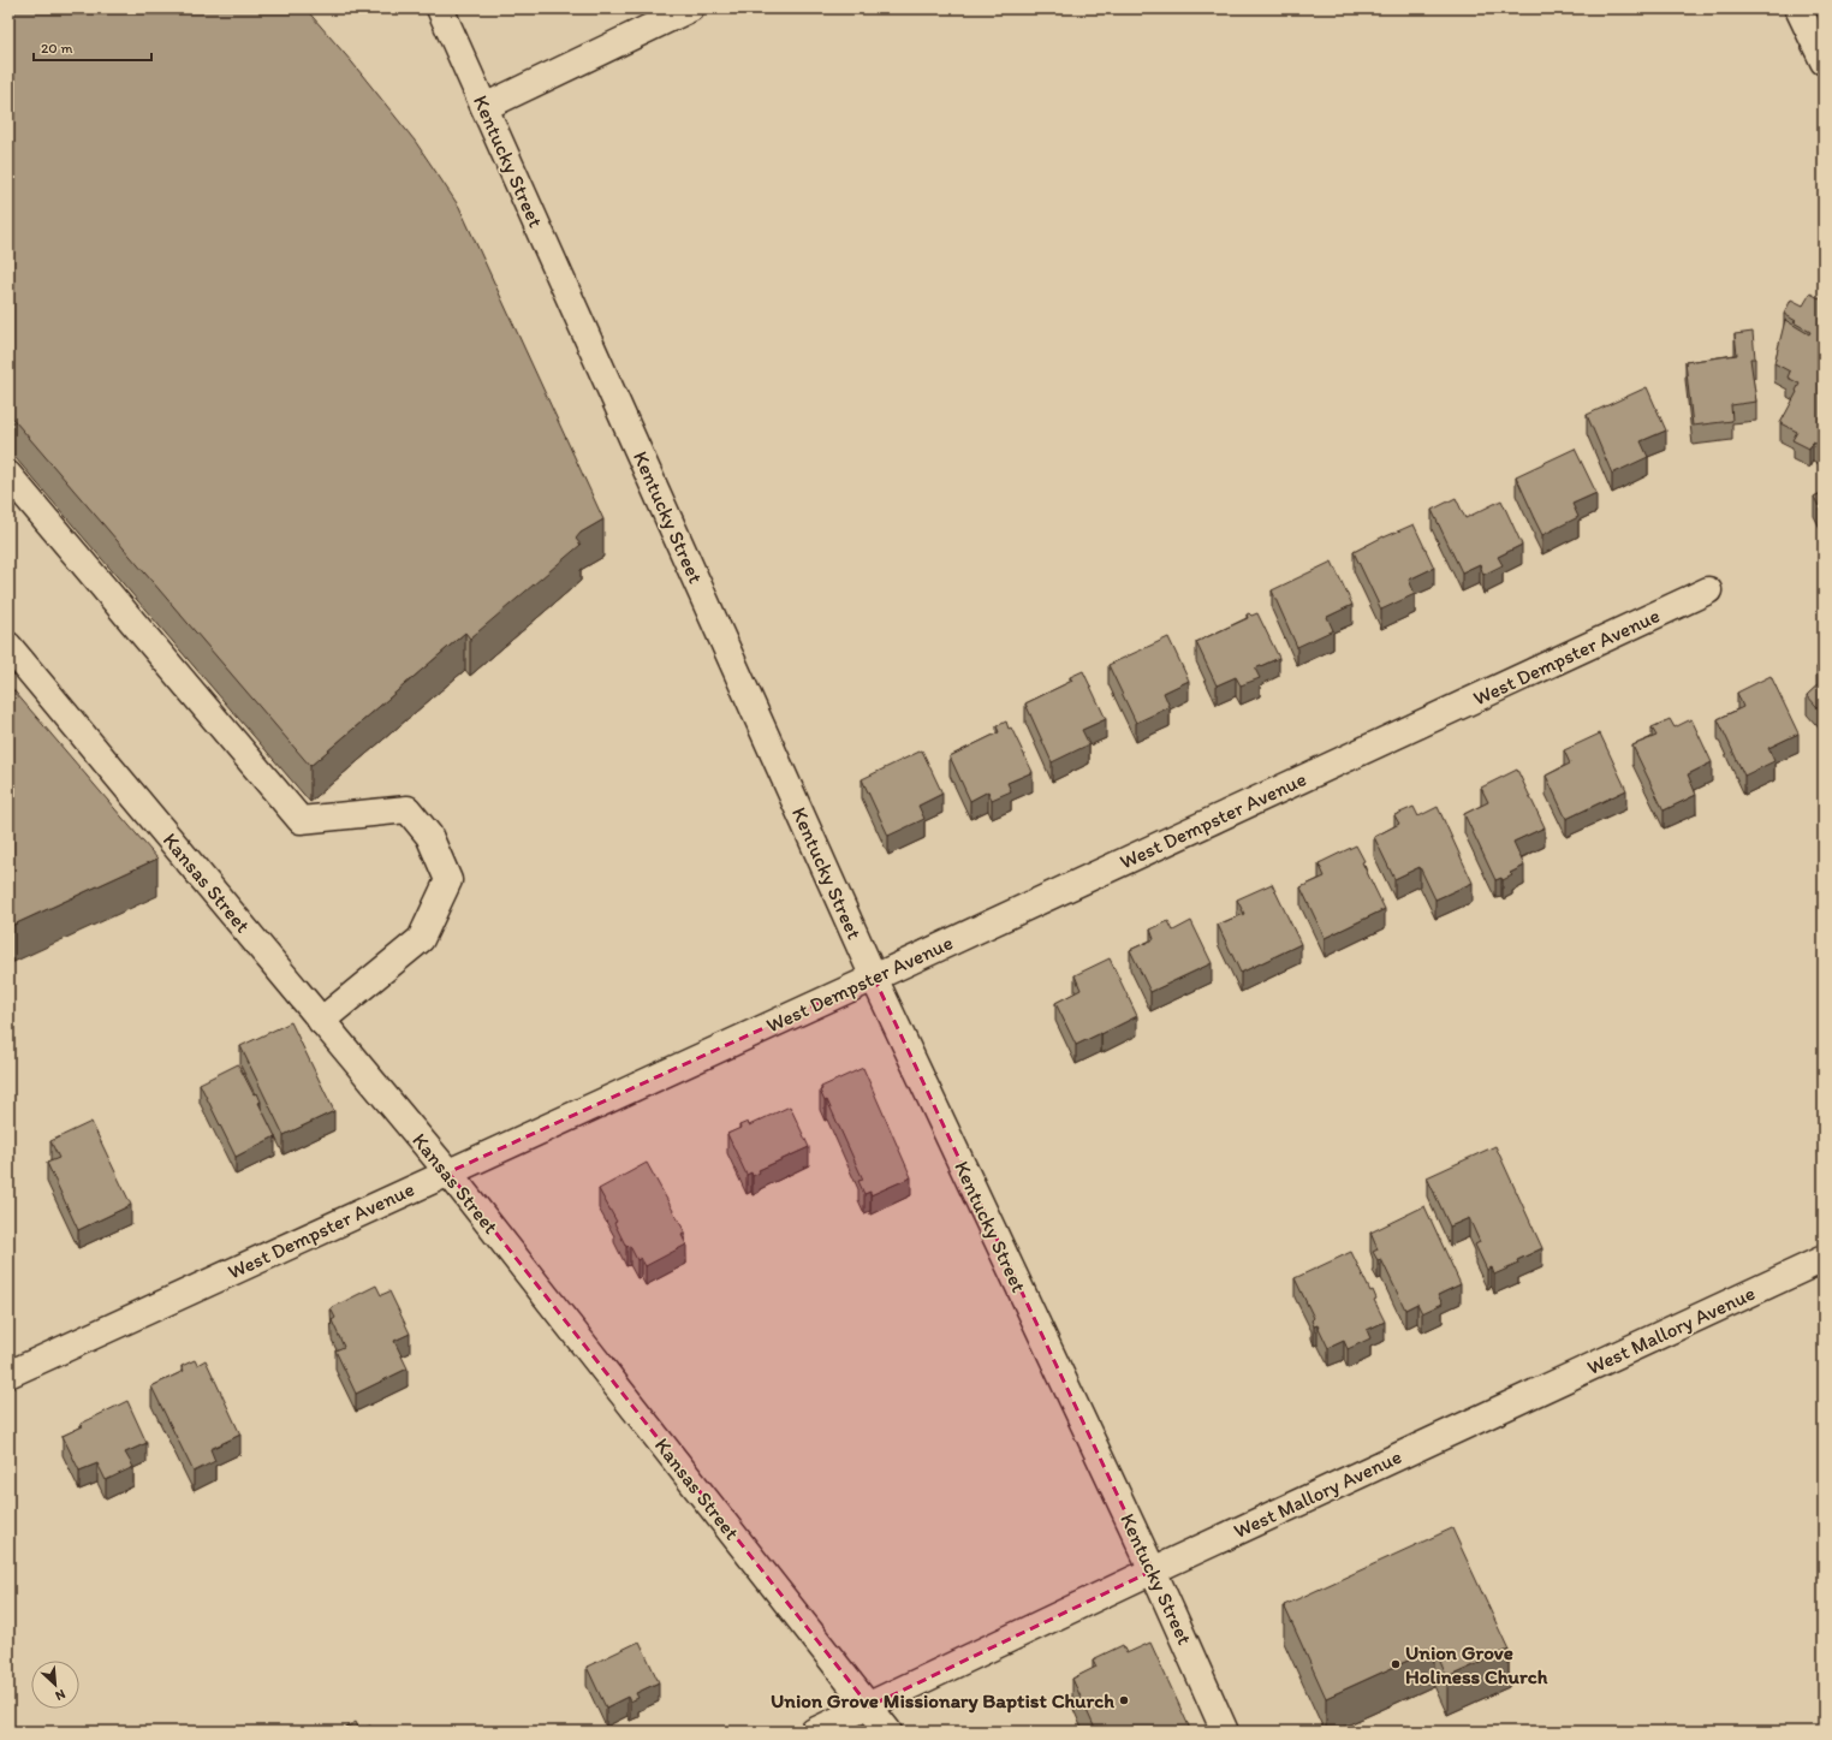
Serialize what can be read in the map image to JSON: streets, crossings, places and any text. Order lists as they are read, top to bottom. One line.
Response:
{"streets":{"street":["Kentucky Street","West Dempster Avenue","Kansas Street","West Mallory Avenue"]},"crossings":[["Kentucky Street","West Dempster Avenue"],["Kentucky Street","West Mallory Avenue"],["West Dempster Avenue","Kansas Street"],["Kansas Street","West Mallory Avenue"]],"places":["Union Grove Holiness Church","Union Grove Missionary Baptist Church"],"scale_bar":"20 m","north":"bottom right"}
